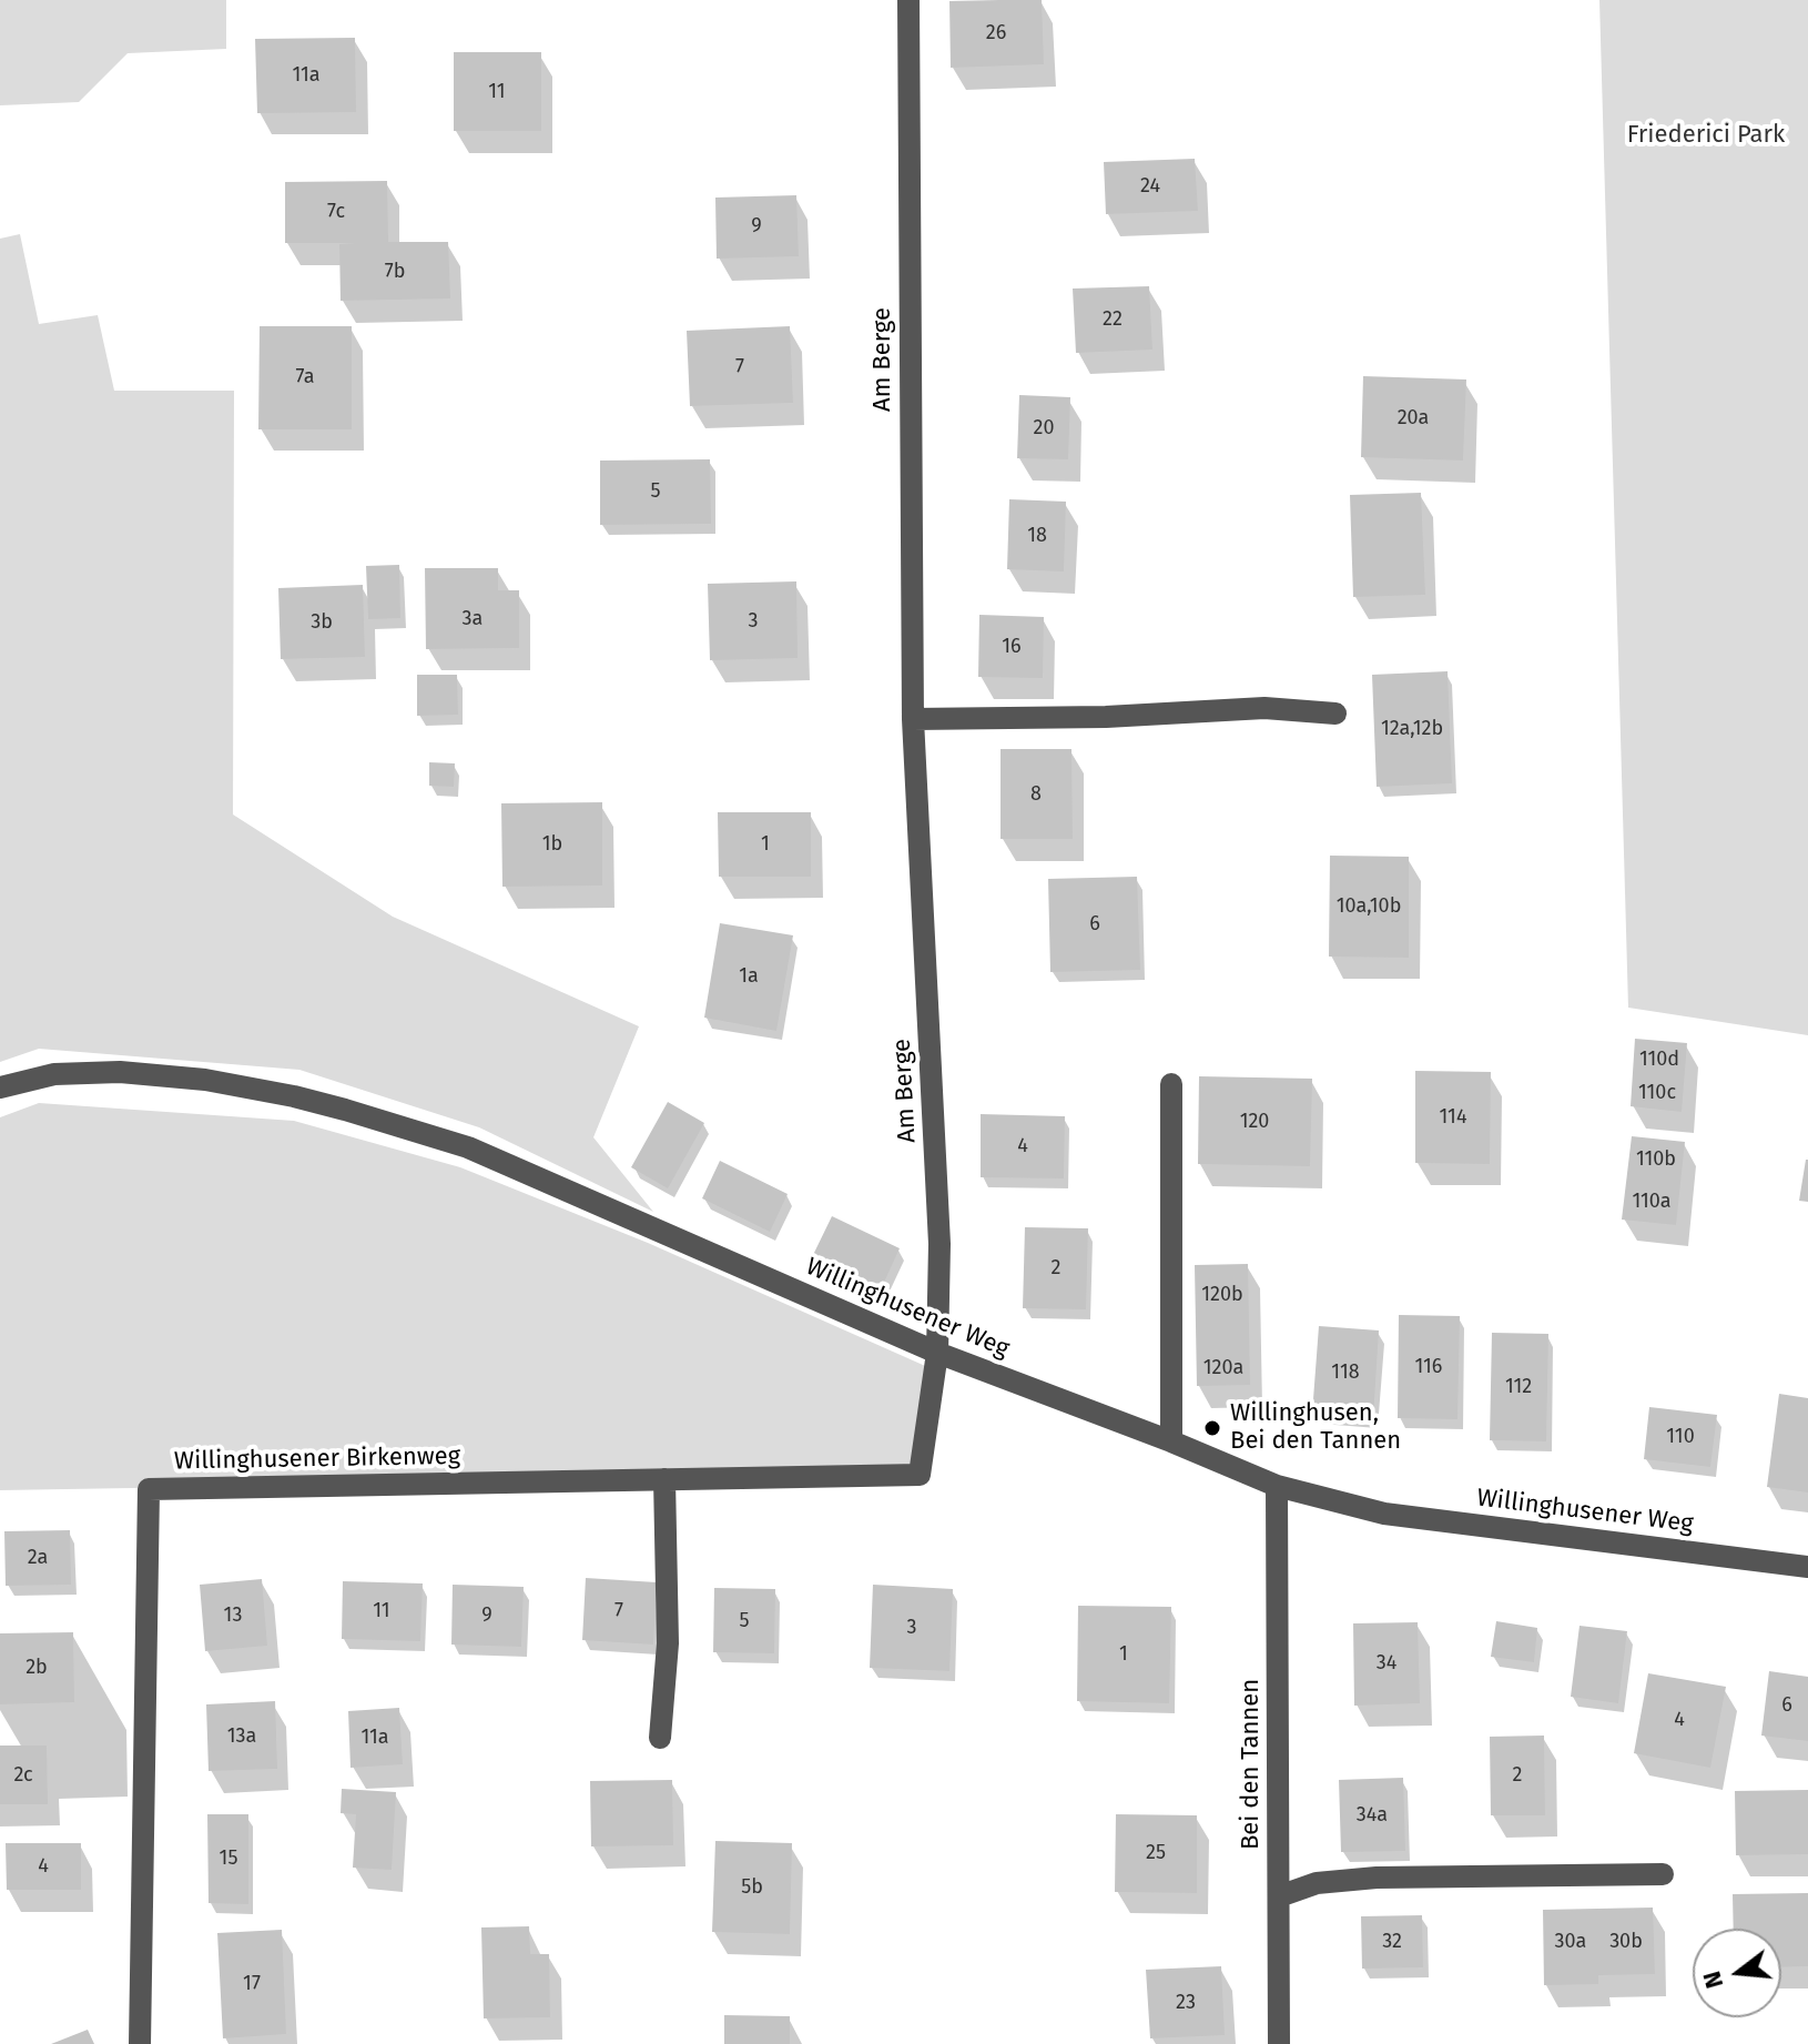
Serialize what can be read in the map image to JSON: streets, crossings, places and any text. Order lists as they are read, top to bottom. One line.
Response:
{"streets":{"street":["Am Berge","Willinghusener Weg","Willinghusener Birkenweg","Bei den Tannen"]},"crossings":[["Am Berge","Willinghusener Weg"],["Am Berge","Willinghusener Birkenweg"],["Willinghusener Weg","Willinghusener Birkenweg"],["Willinghusener Weg","Bei den Tannen"]],"parks":["Friederici Park"],"places":["Willinghusen, Bei den Tannen"],"house_numbers":["26","11a","11","24","7c","9","7b","22","7","7a","20a","20","5","18","3a","3","3b","16","12a,12b","8","1b","1","10a,10b","6","1a","110d","110c","114","120","4","110b","110a","2","120b","116","120a","118","112","110","2a","11","7","13","9","5","3","1","34","2b","6","4","13a","11a","2c","2","34a","25","15","4","5b","32","30a","30b","17","23"],"north":"left"}
